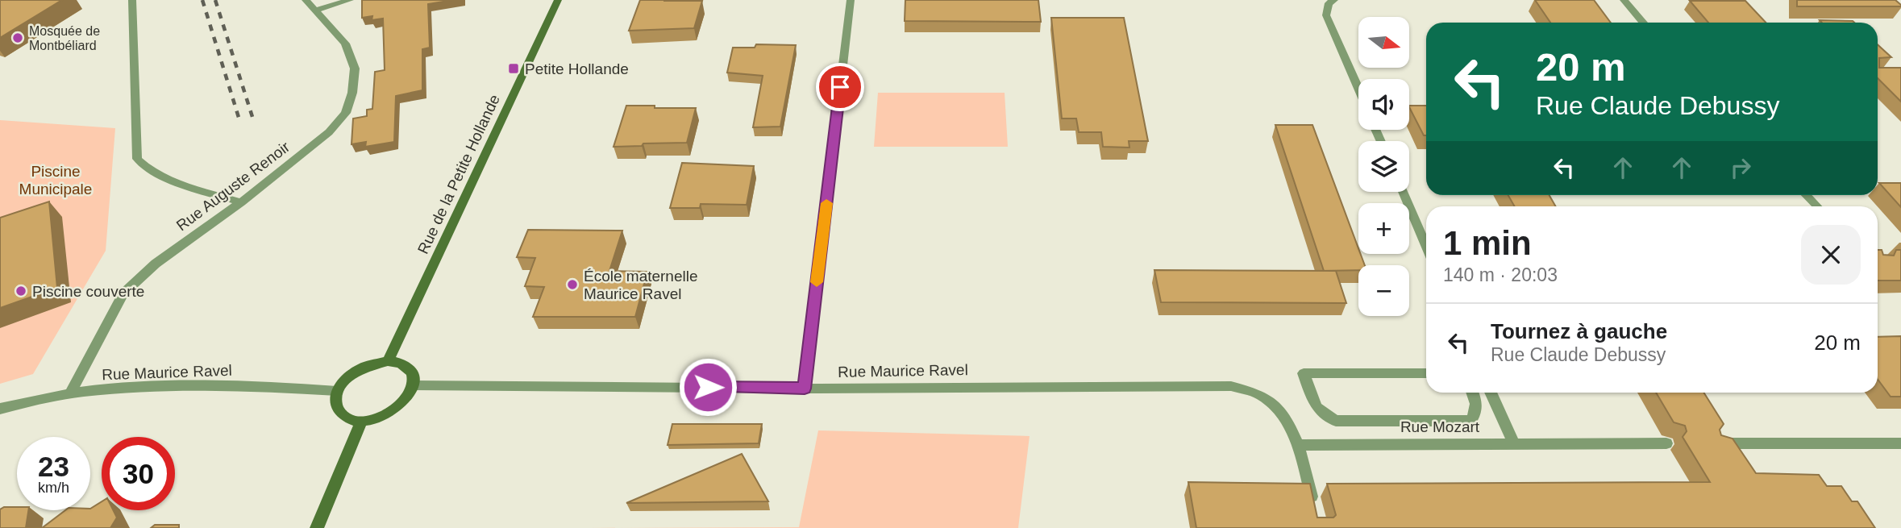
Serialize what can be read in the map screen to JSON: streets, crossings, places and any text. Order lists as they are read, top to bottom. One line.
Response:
{"streets":{"street":["Rue de la Petite Hollande","Rue Auguste Renoir","Rue Maurice Ravel","Rue Mozart"]},"crossings":[["Rue de la Petite Hollande","Rue Maurice Ravel"],["Rue Auguste Renoir","Rue Maurice Ravel"],["Rue Maurice Ravel","Rue Mozart"]],"parks":["Piscine Municipale"],"places":{"other":["Mosquée de Montbéliard","École maternelle Maurice Ravel","Piscine couverte"],"transit":["Petite Hollande"]},"north":"right","page":{"map_buttons":["+","−"],"turn":["20 m","Rue Claude Debussy"],"heading":["1 min","140 m · 20:03"],"list":[{"name":"Tournez à gauche","note":"Rue Claude Debussy","value":"20 m"}],"speed":"23 km/h","limit":"30"}}
